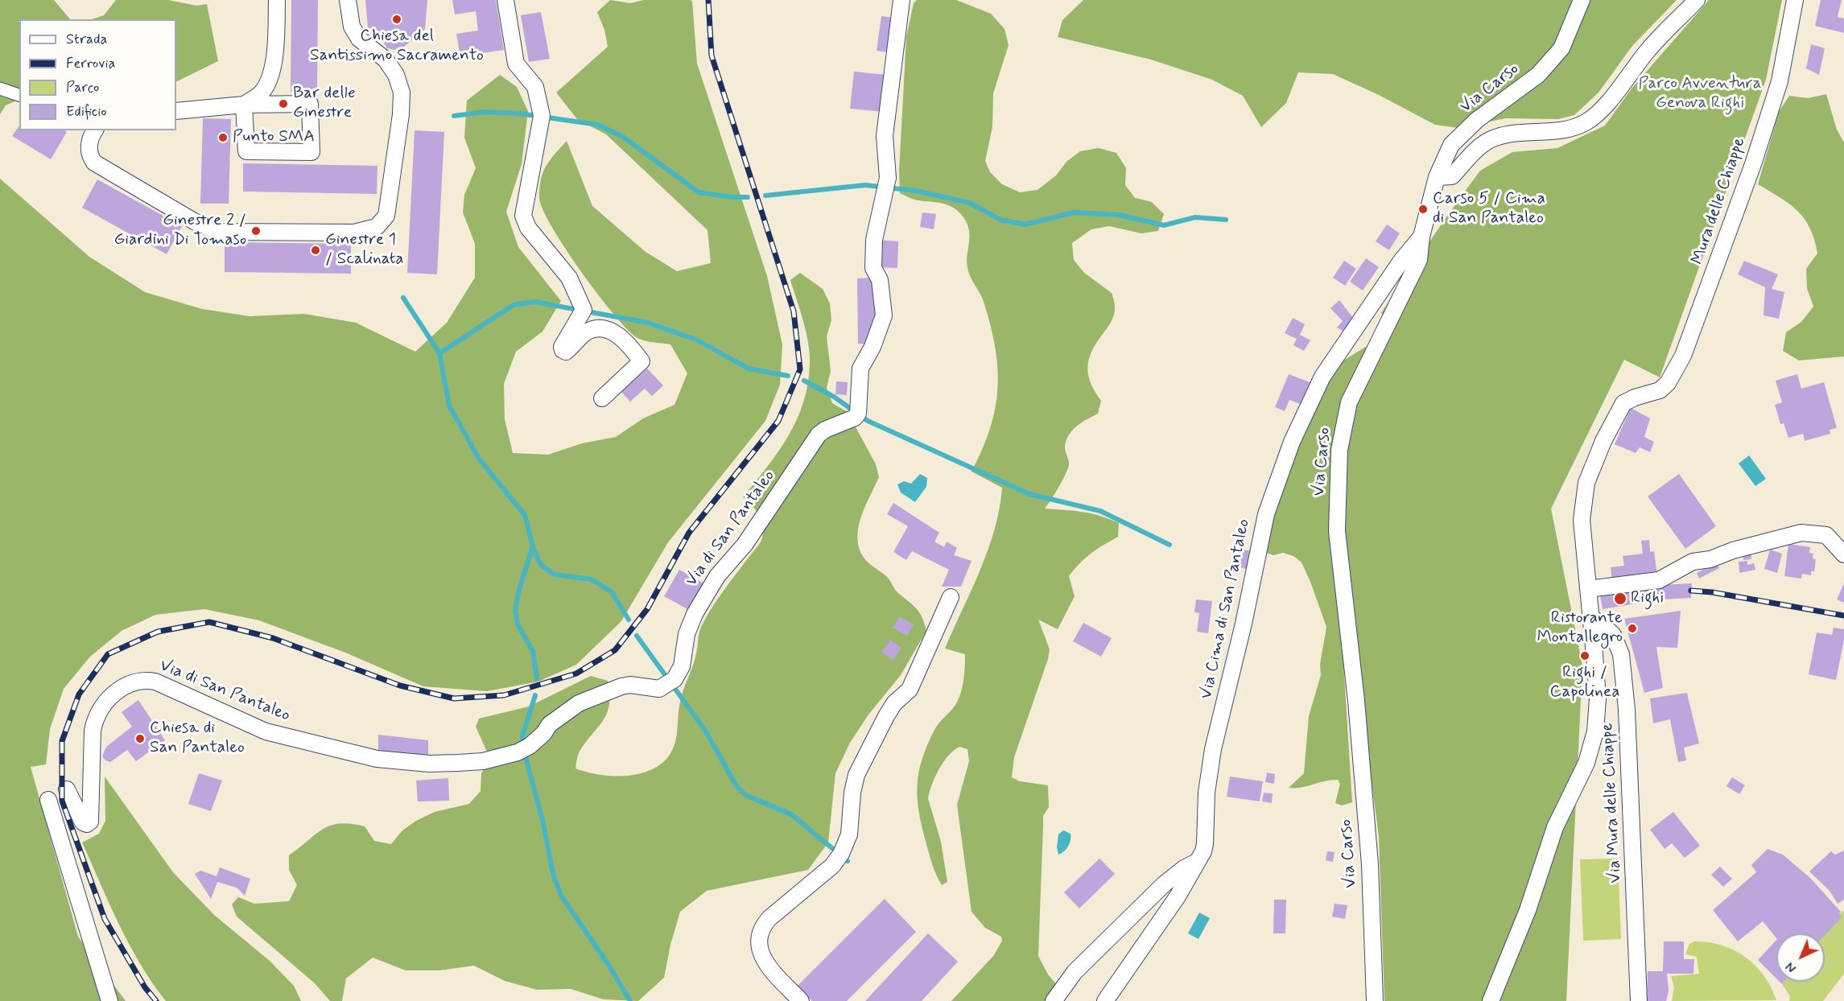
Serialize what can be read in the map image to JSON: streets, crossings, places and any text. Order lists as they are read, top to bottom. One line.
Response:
{"streets":{"street":["Via Carso","Mura delle Chiappe","Via di San Pantaleo","Via Cima di San Pantaleo","Via Mura delle Chiappe"]},"crossings":[["Via Carso","Via Cima di San Pantaleo"],["Mura delle Chiappe","Via Mura delle Chiappe"]],"parks":["Parco Avventura Genova Righi"],"places":["Chiesa del Santissimo Sacramento","Bar delle Ginestre","Punto SMA","Carso 5 / Cima di San Pantaleo","Ginestre 2 / Giardini Di Tomaso","Ginestre 1 / Scalinata","Righi","Ristorante Montallegro","Righi / Capolinea","Chiesa di San Pantaleo"],"legend":["Strada","Ferrovia","Parco","Edificio"],"north":"bottom left"}
